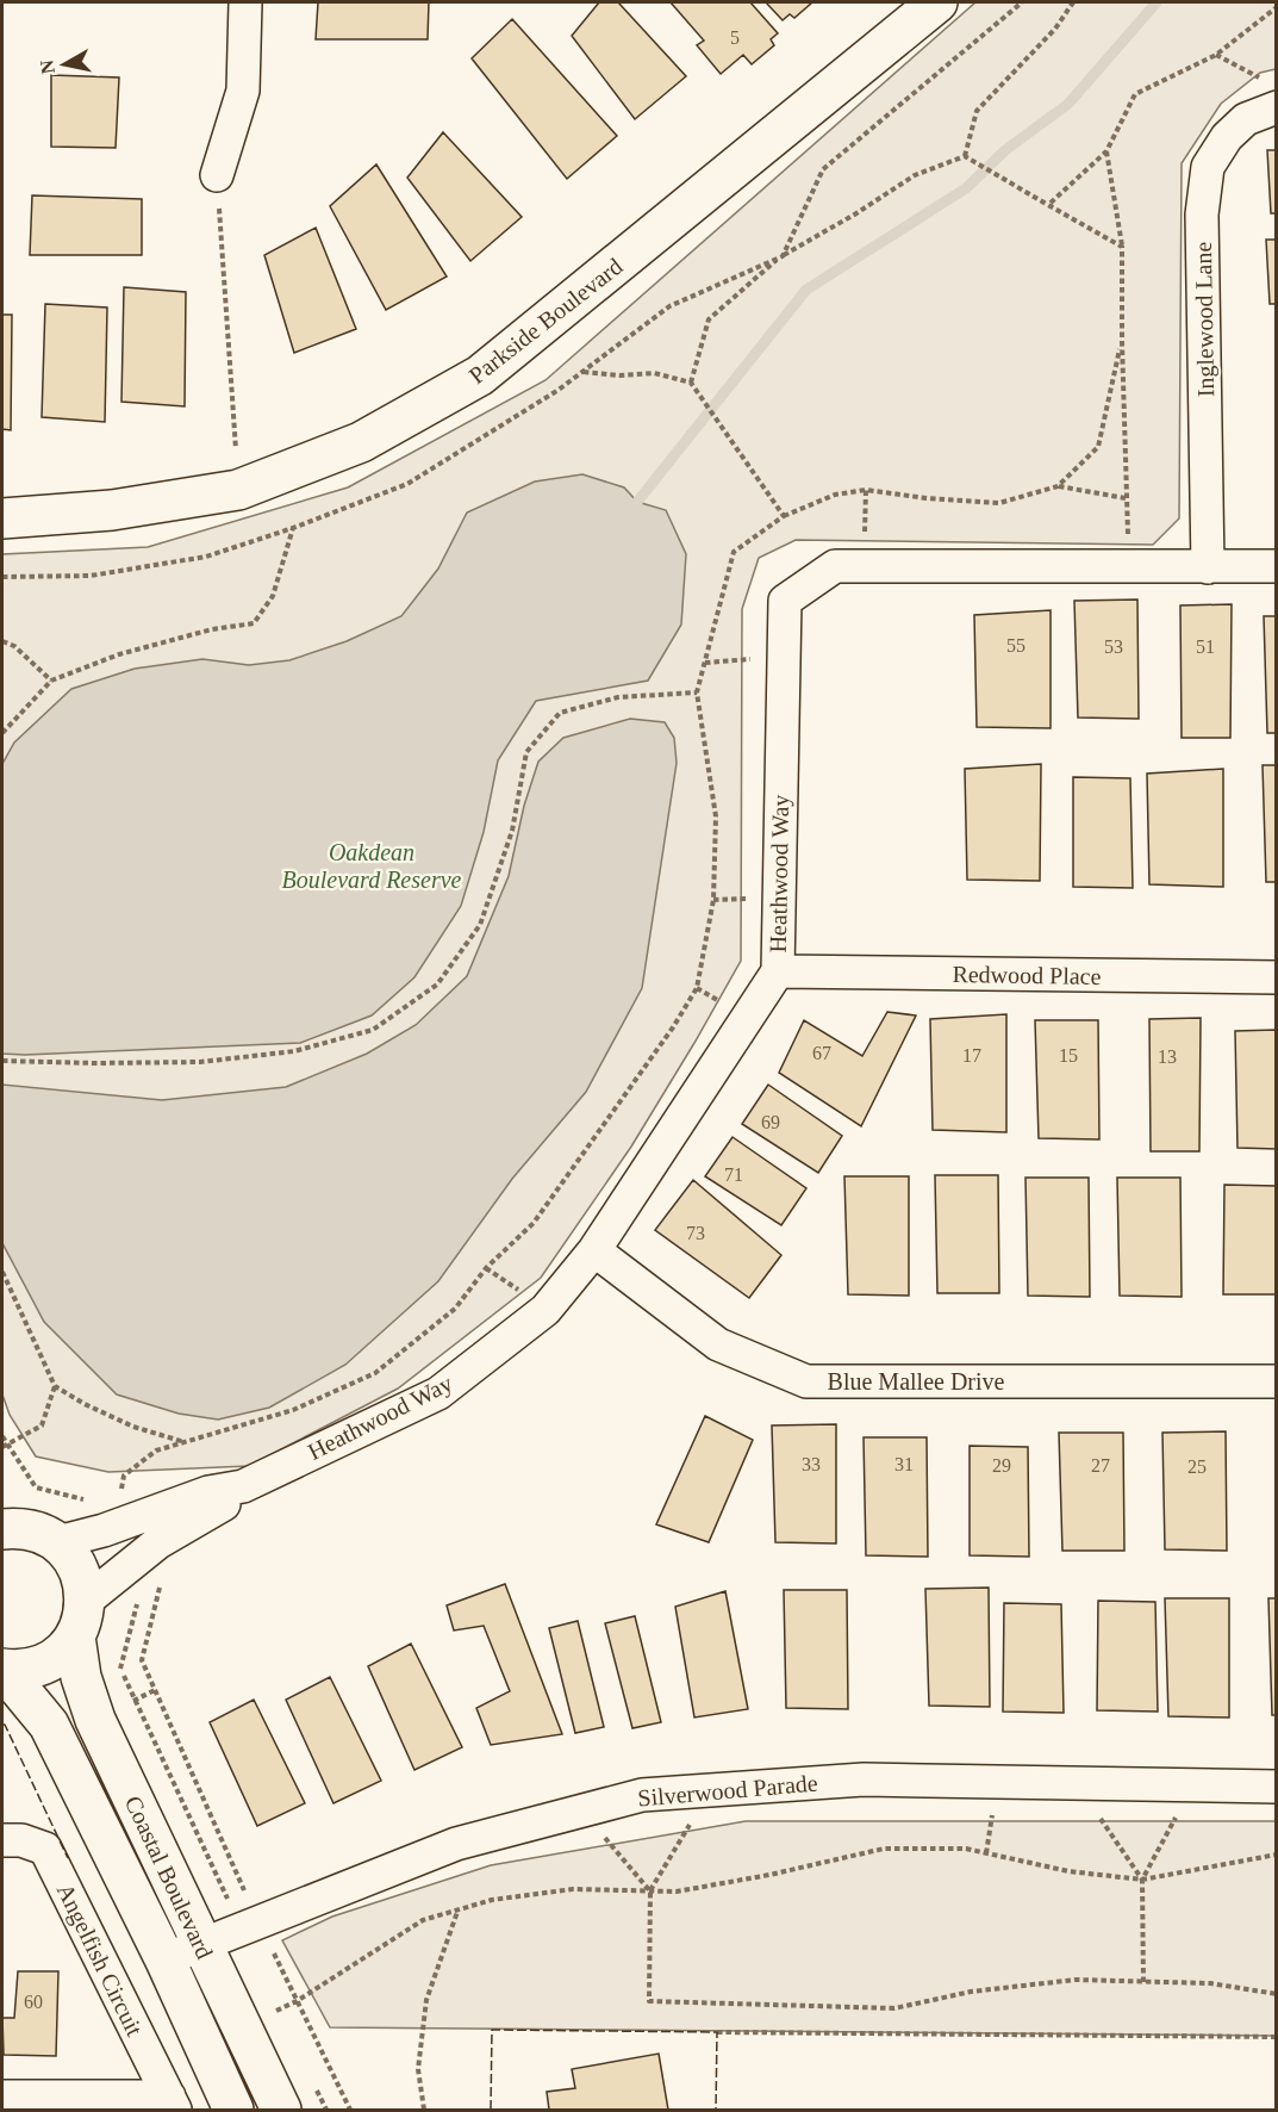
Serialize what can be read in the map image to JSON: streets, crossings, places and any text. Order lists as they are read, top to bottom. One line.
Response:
{"streets":{"street":["Inglewood Lane","Parkside Boulevard","Heathwood Way","Redwood Place","Blue Mallee Drive","Silverwood Parade","Coastal Boulevard","Angelfish Circuit"]},"crossings":[["Inglewood Lane","Heathwood Way"],["Heathwood Way","Redwood Place"],["Heathwood Way","Blue Mallee Drive"],["Heathwood Way","Coastal Boulevard"],["Silverwood Parade","Coastal Boulevard"]],"parks":["Oakdean Boulevard Reserve"],"house_numbers":["5","55","53","51","67","17","15","13","69","71","73","33","31","29","27","25","60"],"north":"left"}
